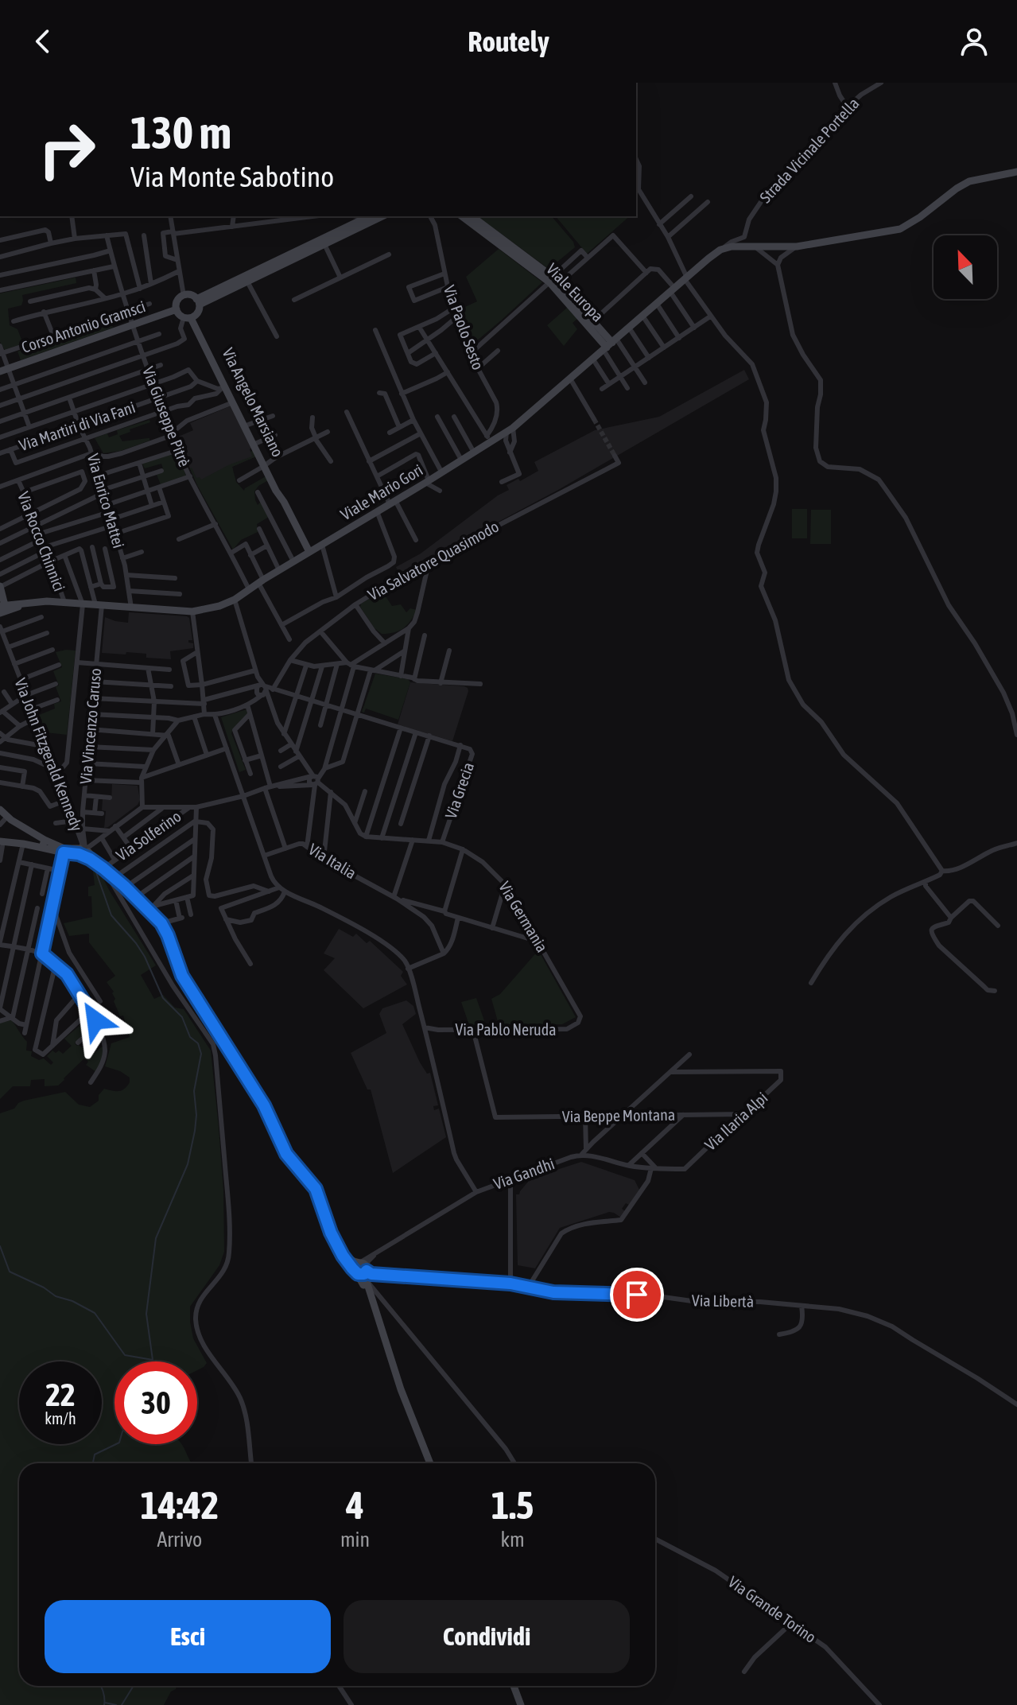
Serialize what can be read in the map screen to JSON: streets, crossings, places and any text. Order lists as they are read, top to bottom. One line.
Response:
{"streets":{"main road":["Viale Europa","Corso Antonio Gramsci","Via Angelo Marsiano","Viale Mario Gori"],"street":["Strada Vicinale Portella","Via Paolo Sesto","Via Giuseppe Pitrè","Via Martiri di Via Fani","Via Enrico Mattei","Via Rocco Chinnici","Via Salvatore Quasimodo","Via Vincenzo Caruso","Via John Fitzgerald Kennedy","Via Grecia","Via Solferino","Via Italia","Via Germania","Via Pablo Neruda","Via Beppe Montana","Via Ilaria Alpi","Via Gandhi","Via Libertà","Via Grande Torino"]},"crossings":[["Strada Vicinale Portella","Viale Mario Gori"],["Viale Europa","Viale Mario Gori"],["Corso Antonio Gramsci","Via Angelo Marsiano"],["Corso Antonio Gramsci","Via Giuseppe Pitrè"],["Via Paolo Sesto","Viale Mario Gori"],["Via Angelo Marsiano","Viale Mario Gori"],["Via Giuseppe Pitrè","Via Martiri di Via Fani"],["Via Giuseppe Pitrè","Viale Mario Gori"],["Via Martiri di Via Fani","Via Enrico Mattei"],["Viale Mario Gori","Via Enrico Mattei"],["Viale Mario Gori","Via Rocco Chinnici"],["Viale Mario Gori","Via Vincenzo Caruso"],["Via Vincenzo Caruso","Via John Fitzgerald Kennedy"],["Via Grecia","Via Germania"],["Via Germania","Via Pablo Neruda"],["Via Pablo Neruda","Via Beppe Montana"],["Via Beppe Montana","Via Ilaria Alpi"],["Via Gandhi","Via Libertà"]],"north":"top left","page":{"header":"Routely","turn":["130 m","Via Monte Sabotino"],"speed":"22 km/h","limit":"30","eta":["14:42","Arrivo","4","min","1.5","km"],"buttons":["Esci","Condividi"]}}
